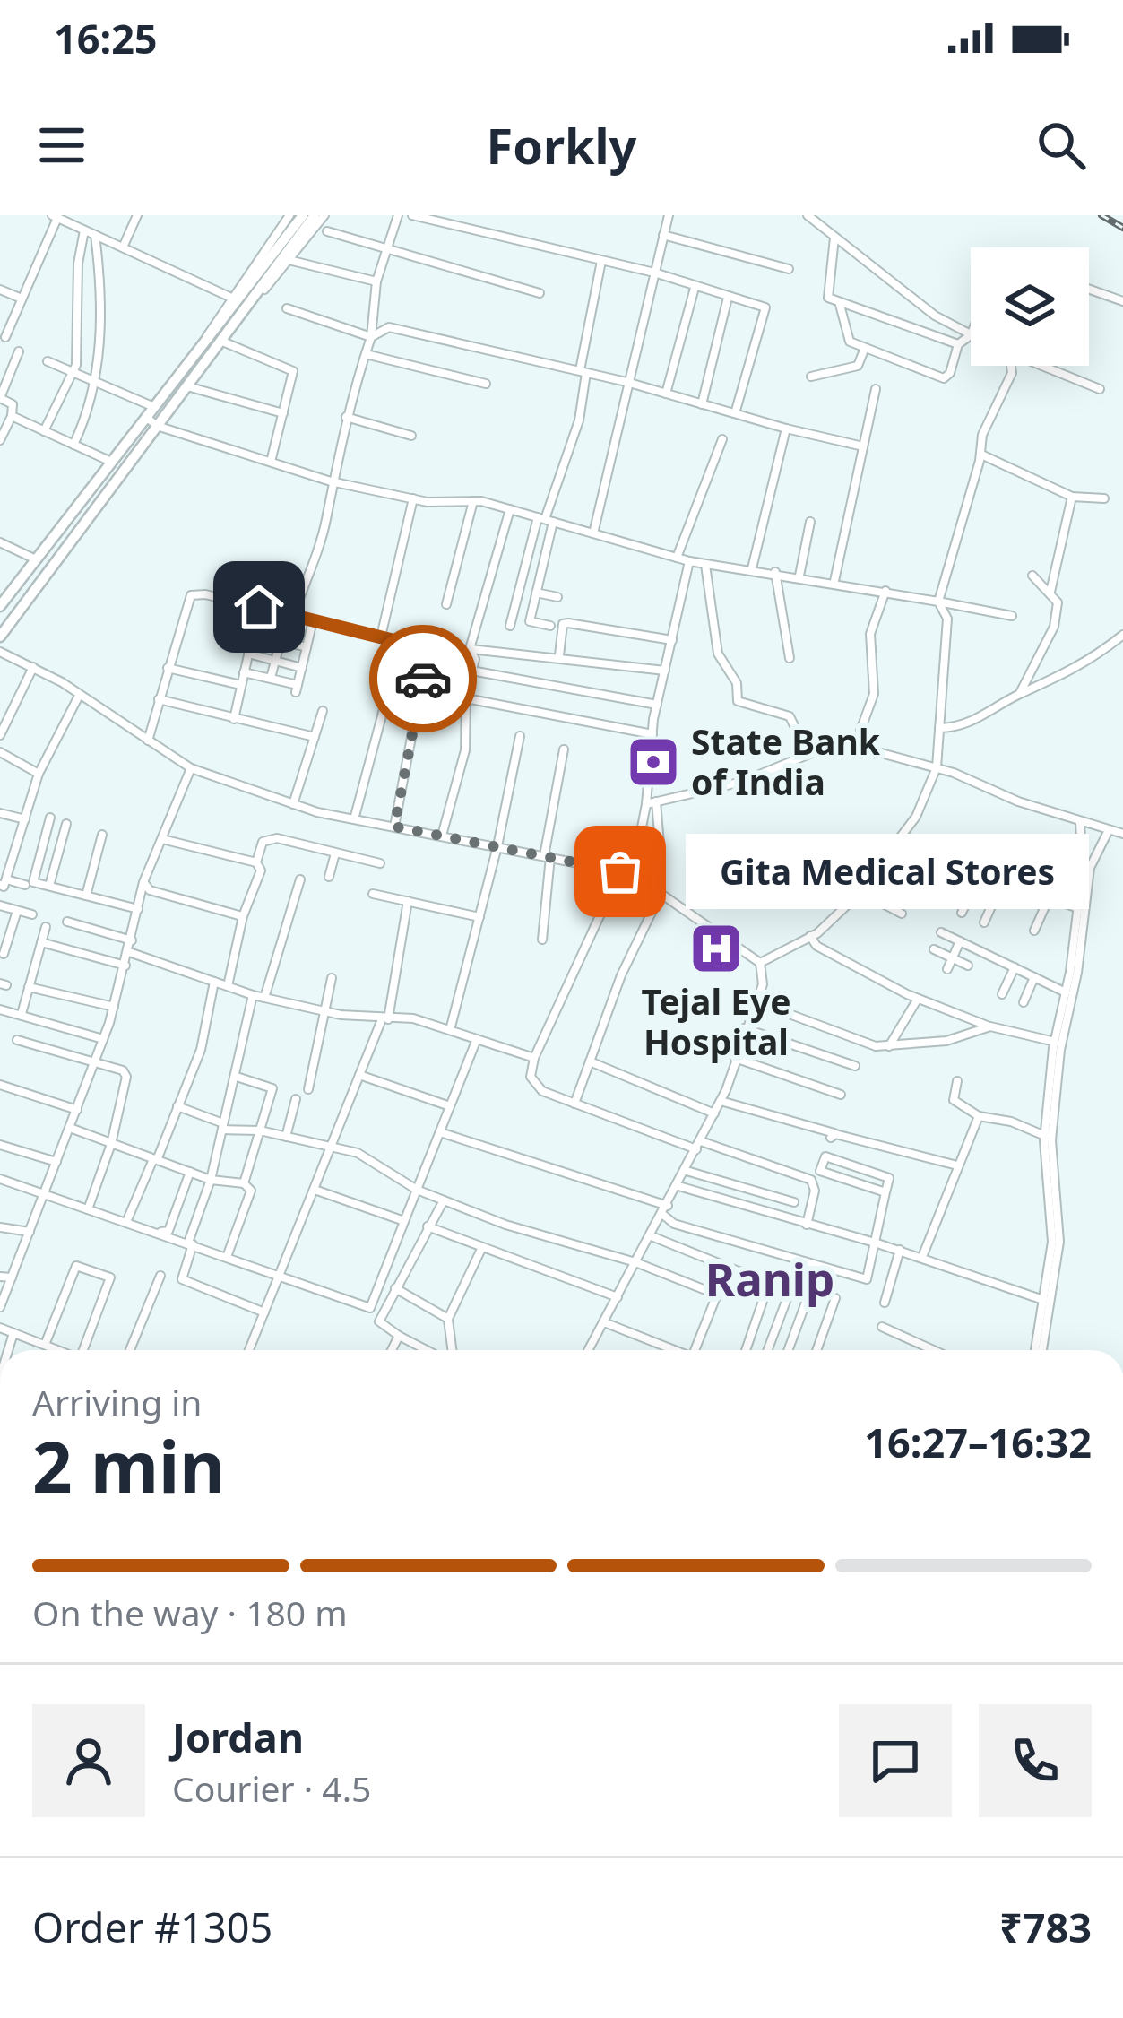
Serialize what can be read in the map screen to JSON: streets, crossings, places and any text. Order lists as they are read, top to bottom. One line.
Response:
{"districts":["Ranip"],"places":{"bank":["State Bank of India"],"other":["Gita Medical Stores"],"hospital":["Tejal Eye Hospital"]},"page":{"status":"16:25","header":"Forkly","bubble":"Gita Medical Stores","heading":["2 min","Arriving in","16:27–16:32"],"panel":["Jordan","Courier · 4.5","Order #1305","₹783"],"bar":"On the way · 180 m"}}
